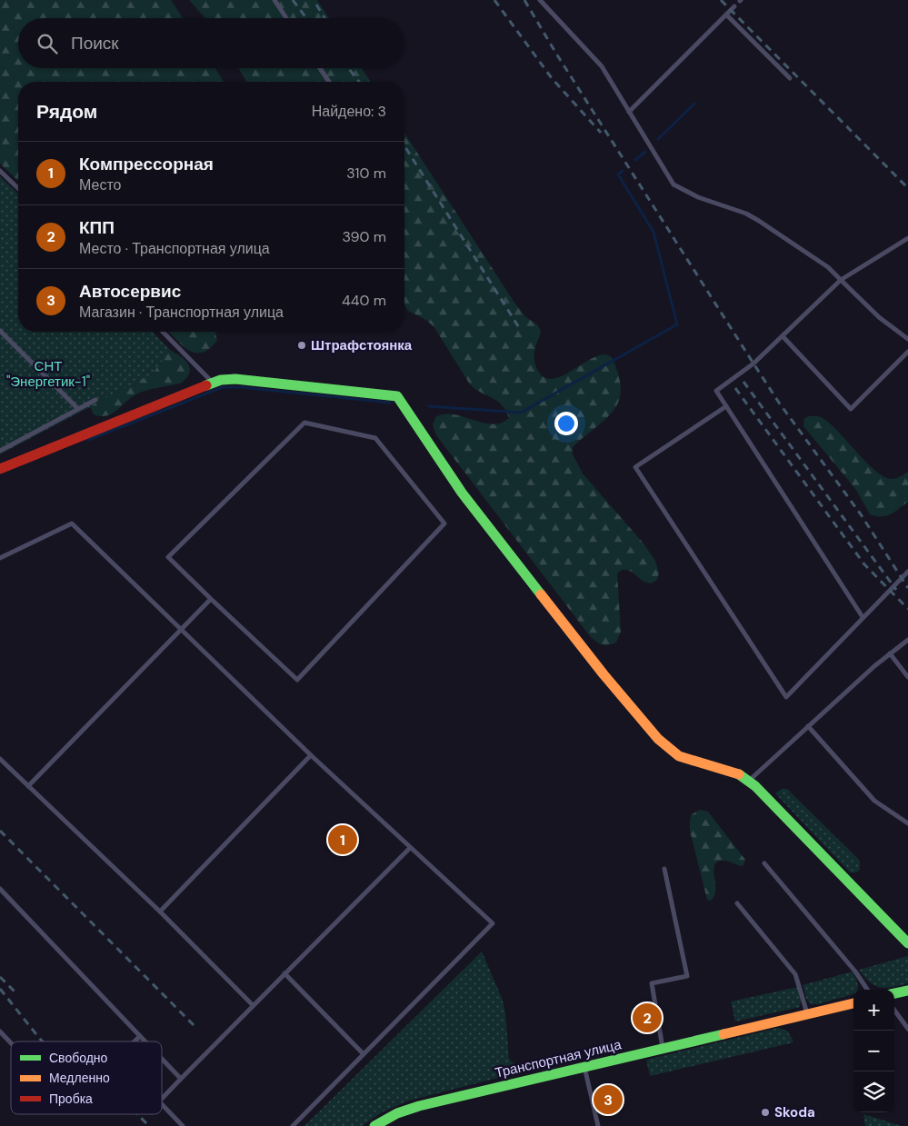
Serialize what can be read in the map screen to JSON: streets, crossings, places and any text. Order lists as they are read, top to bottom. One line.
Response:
{"streets":{"street":["Транспортная улица"]},"parks":["СНТ \"Энергетик-1\""],"places":["Штрафстоянка","Skoda"],"legend":["Свободно","Медленно","Пробка"],"page":{"search":"Поиск","heading":["Рядом","Найдено: 3"],"list":[{"mark":"1","name":"Компрессорная","note":"Место","value":"310 m"},{"mark":"2","name":"КПП","note":"Место · Транспортная улица","value":"390 m"},{"mark":"3","name":"Автосервис","note":"Магазин · Транспортная улица","value":"440 m"}],"pins":["1","2","3"],"map_buttons":["+","−"]}}
